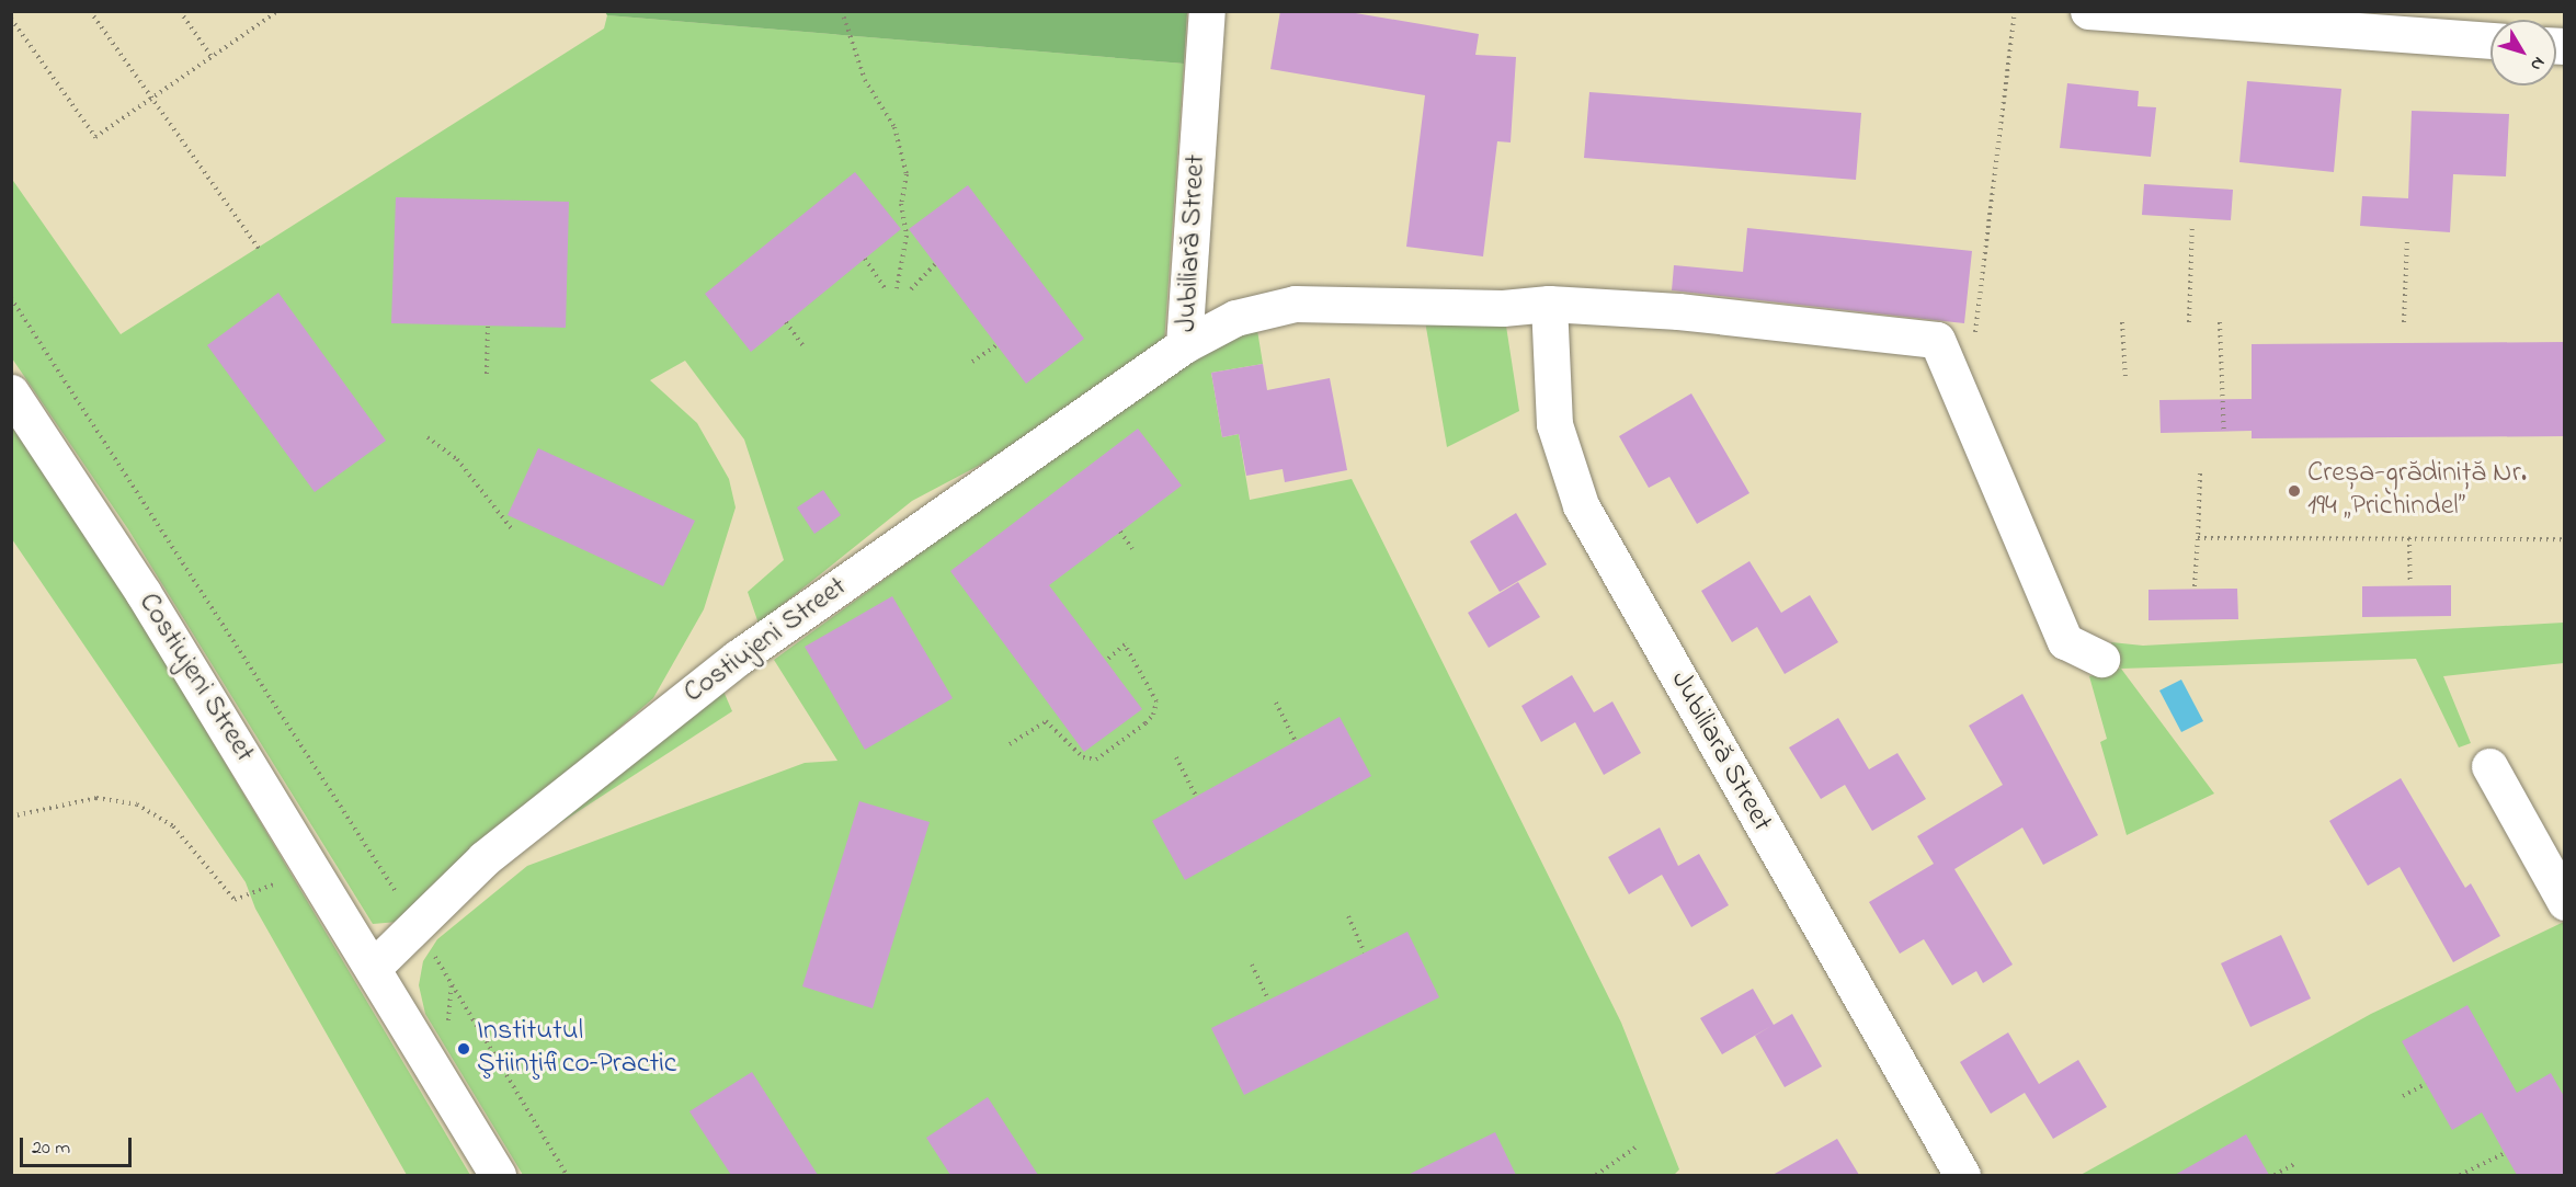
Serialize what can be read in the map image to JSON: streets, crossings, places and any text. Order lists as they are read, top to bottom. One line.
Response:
{"streets":{"street":["Jubiliară Street","Costiujeni Street"]},"crossings":[["Jubiliară Street","Costiujeni Street"]],"places":["Creșa-grădiniță Nr. 194 „Prichindel”","Institutul Ştiinţifico–Practic"],"scale_bar":"20 m","north":"bottom right"}
